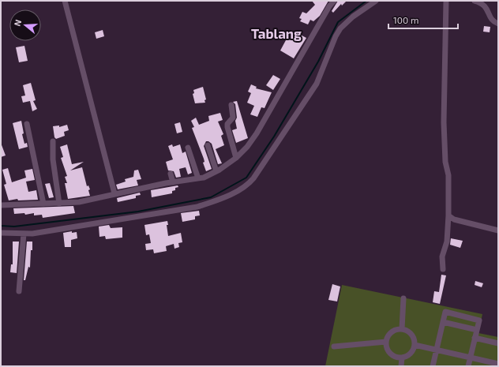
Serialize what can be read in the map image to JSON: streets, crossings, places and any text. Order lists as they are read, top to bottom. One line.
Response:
{"districts":["Tablang"],"scale_bar":"100 m","north":"left"}
